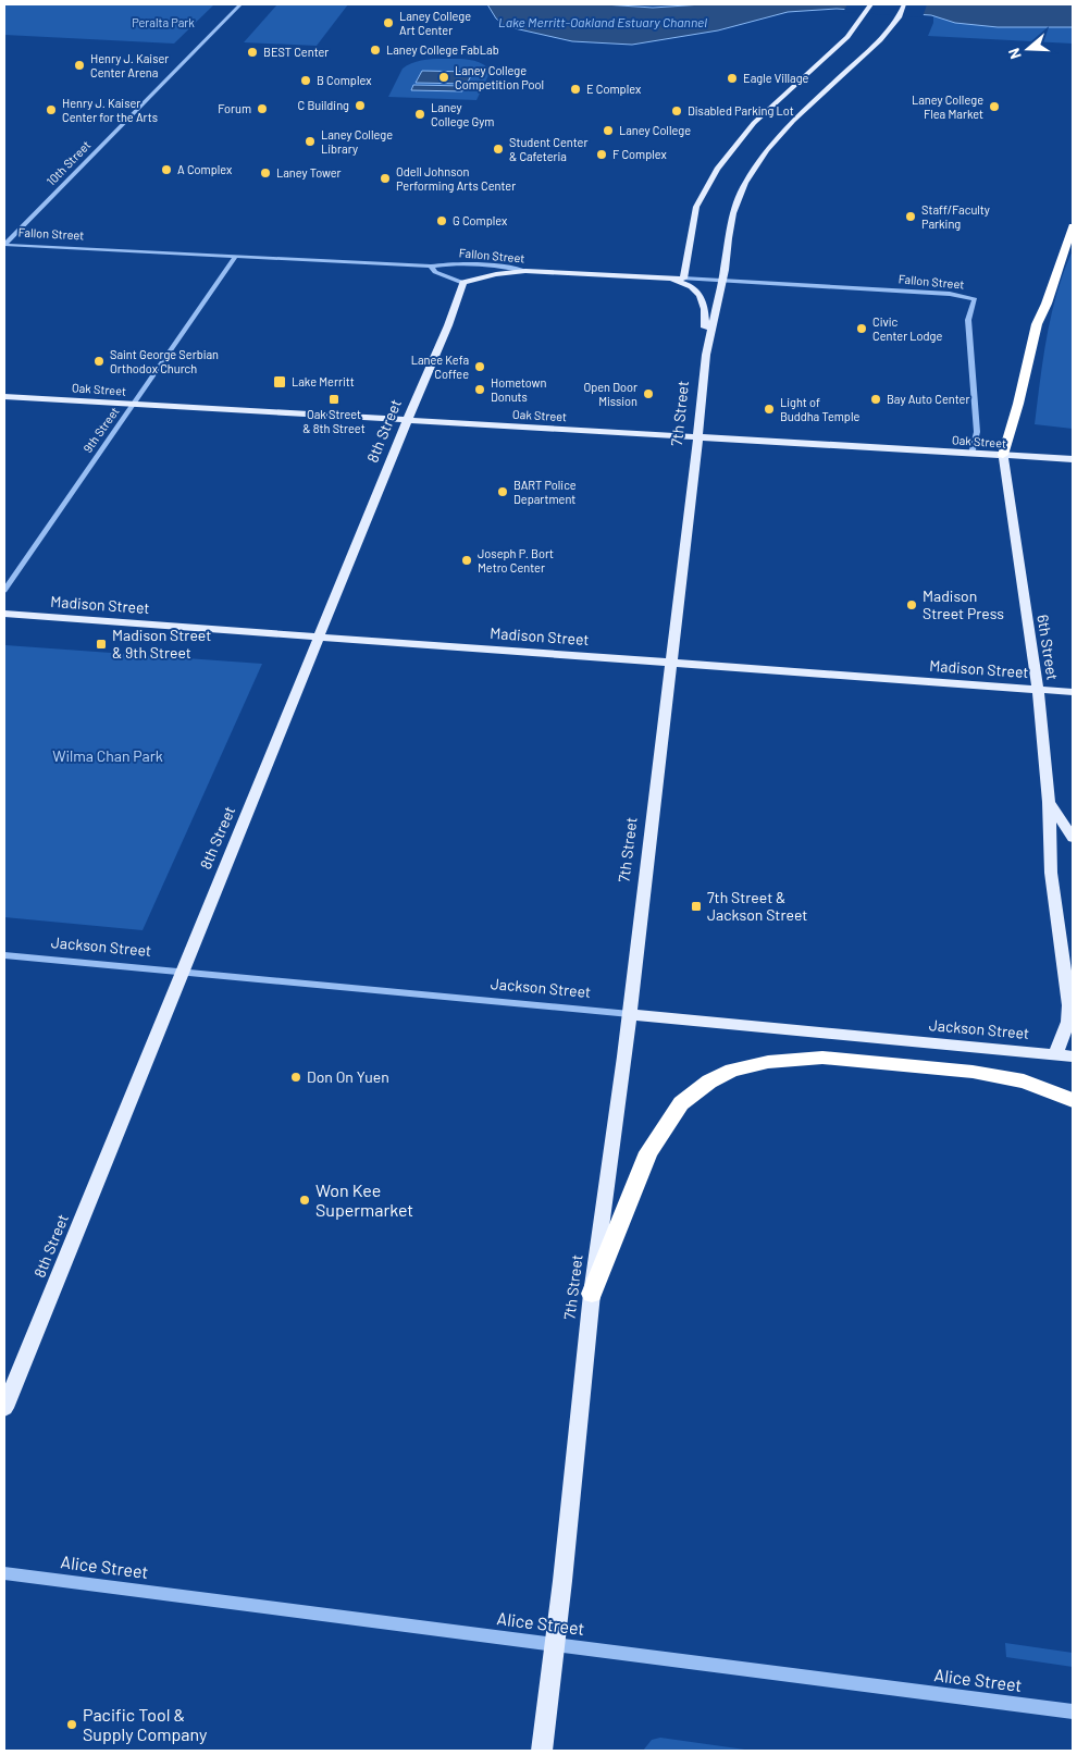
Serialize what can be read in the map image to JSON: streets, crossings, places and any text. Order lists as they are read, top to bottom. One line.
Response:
{"streets":{"main road":["Fallon Street","Oak Street","7th Street","8th Street","Madison Street","6th Street","Jackson Street"],"street":["10th Street","9th Street","Alice Street"]},"crossings":[["10th Street","Fallon Street"],["Fallon Street","Oak Street"],["Fallon Street","7th Street"],["Fallon Street","9th Street"],["Oak Street","7th Street"],["Oak Street","9th Street"],["Oak Street","8th Street"],["Oak Street","6th Street"],["7th Street","Madison Street"],["7th Street","Jackson Street"],["7th Street","Alice Street"],["8th Street","Madison Street"],["8th Street","Jackson Street"],["Madison Street","6th Street"]],"water":["Lake Merritt-Oakland Estuary Channel"],"parks":["Peralta Park","Wilma Chan Park"],"places":{"other":["Laney College Art Center","Laney College FabLab","BEST Center","Henry J. Kaiser Center Arena","Laney College Competition Pool","Eagle Village","B Complex","E Complex","C Building","Laney College Flea Market","Forum","Henry J. Kaiser Center for the Arts","Disabled Parking Lot","Laney College Gym","Laney College","Laney College Library","Student Center & Cafeteria","F Complex","A Complex","Laney Tower","Odell Johnson Performing Arts Center","Staff/Faculty Parking","G Complex","Civic Center Lodge","Saint George Serbian Orthodox Church","Lanee Kefa Coffee","Hometown Donuts","Open Door Mission","Bay Auto Center","Light of Buddha Temple","BART Police Department","Joseph P. Bort Metro Center","Madison Street Press","Don On Yuen","Won Kee Supermarket","Pacific Tool & Supply Company"],"transit":["Lake Merritt","Oak Street & 8th Street","Madison Street & 9th Street","7th Street & Jackson Street"]},"north":"left"}
